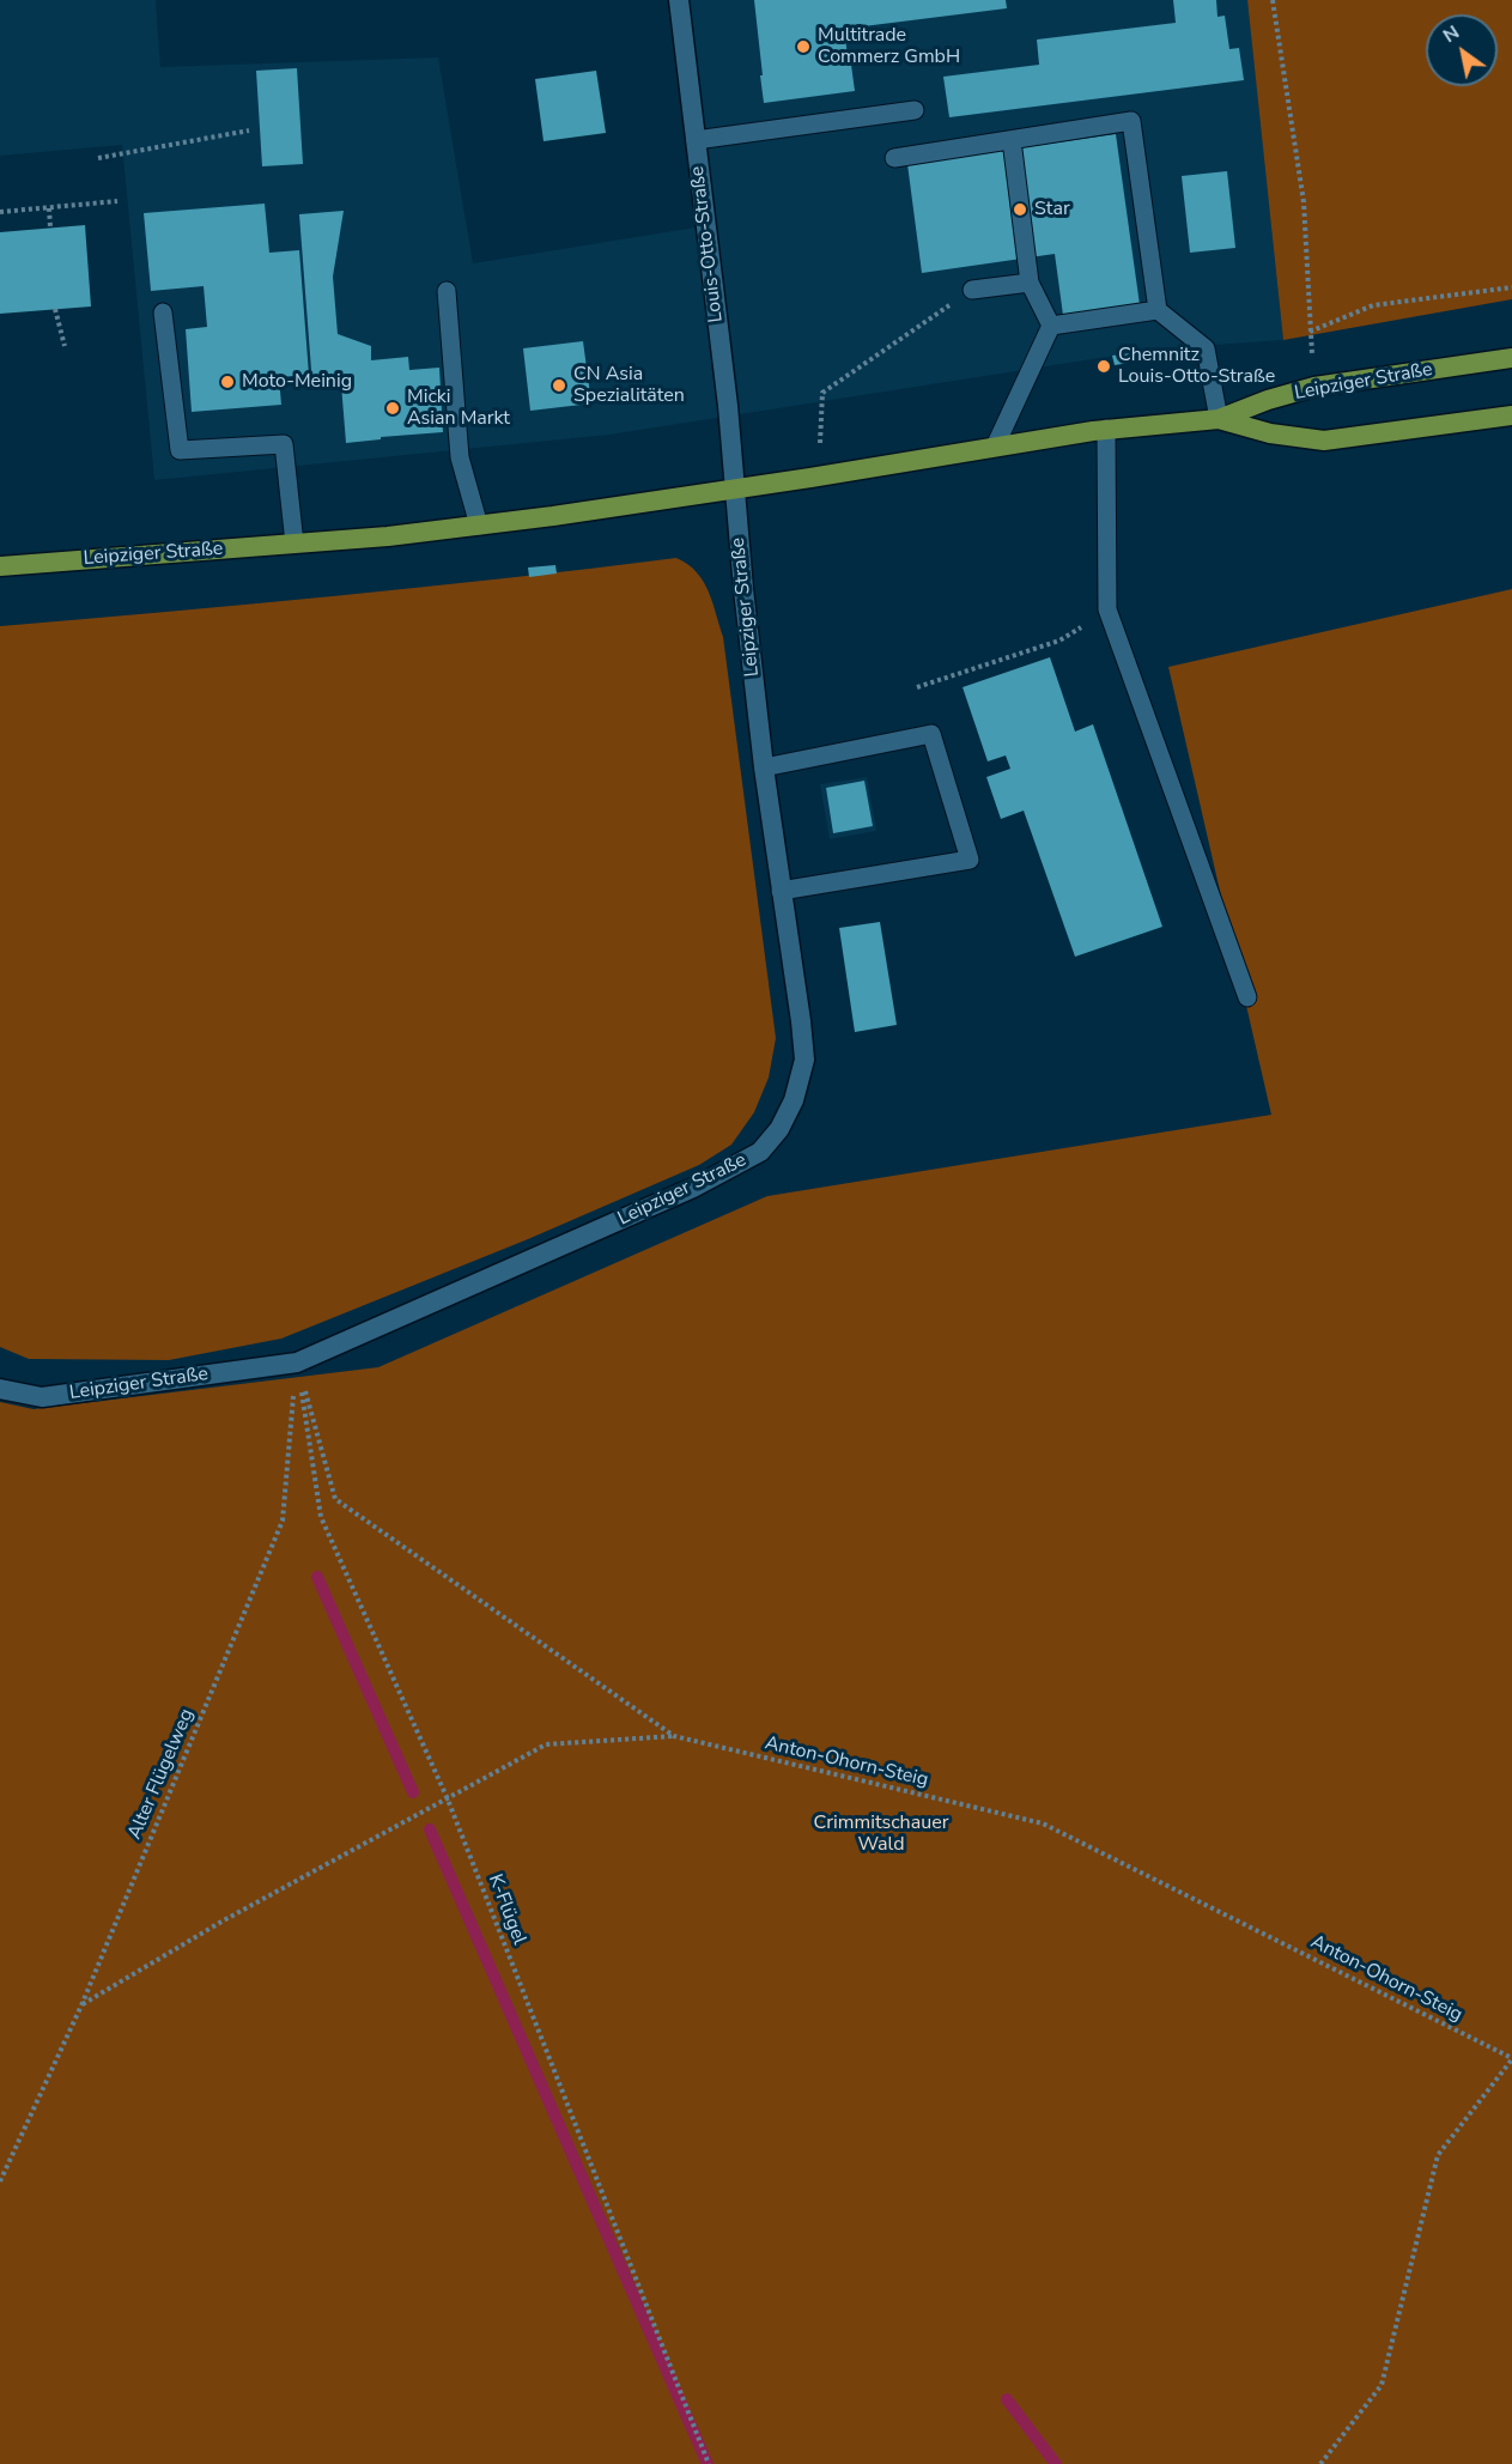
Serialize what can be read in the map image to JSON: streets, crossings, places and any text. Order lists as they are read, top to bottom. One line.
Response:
{"streets":{"main road":["Leipziger Straße"],"street":["Louis-Otto-Straße"],"path":["Anton-Ohorn-Steig","Alter Flügelweg","K-Flügel"]},"crossings":[["Louis-Otto-Straße","Leipziger Straße"],["Leipziger Straße","Anton-Ohorn-Steig"],["Leipziger Straße","Alter Flügelweg"],["Leipziger Straße","K-Flügel"],["Anton-Ohorn-Steig","Alter Flügelweg"],["Anton-Ohorn-Steig","K-Flügel"],["Alter Flügelweg","K-Flügel"]],"parks":["Crimmitschauer Wald"],"places":["Multitrade Commerz GmbH","Star","Chemnitz Louis-Otto-Straße","Moto-Meinig","CN Asia Spezialitäten","Micki Asian Markt"],"north":"top left"}
